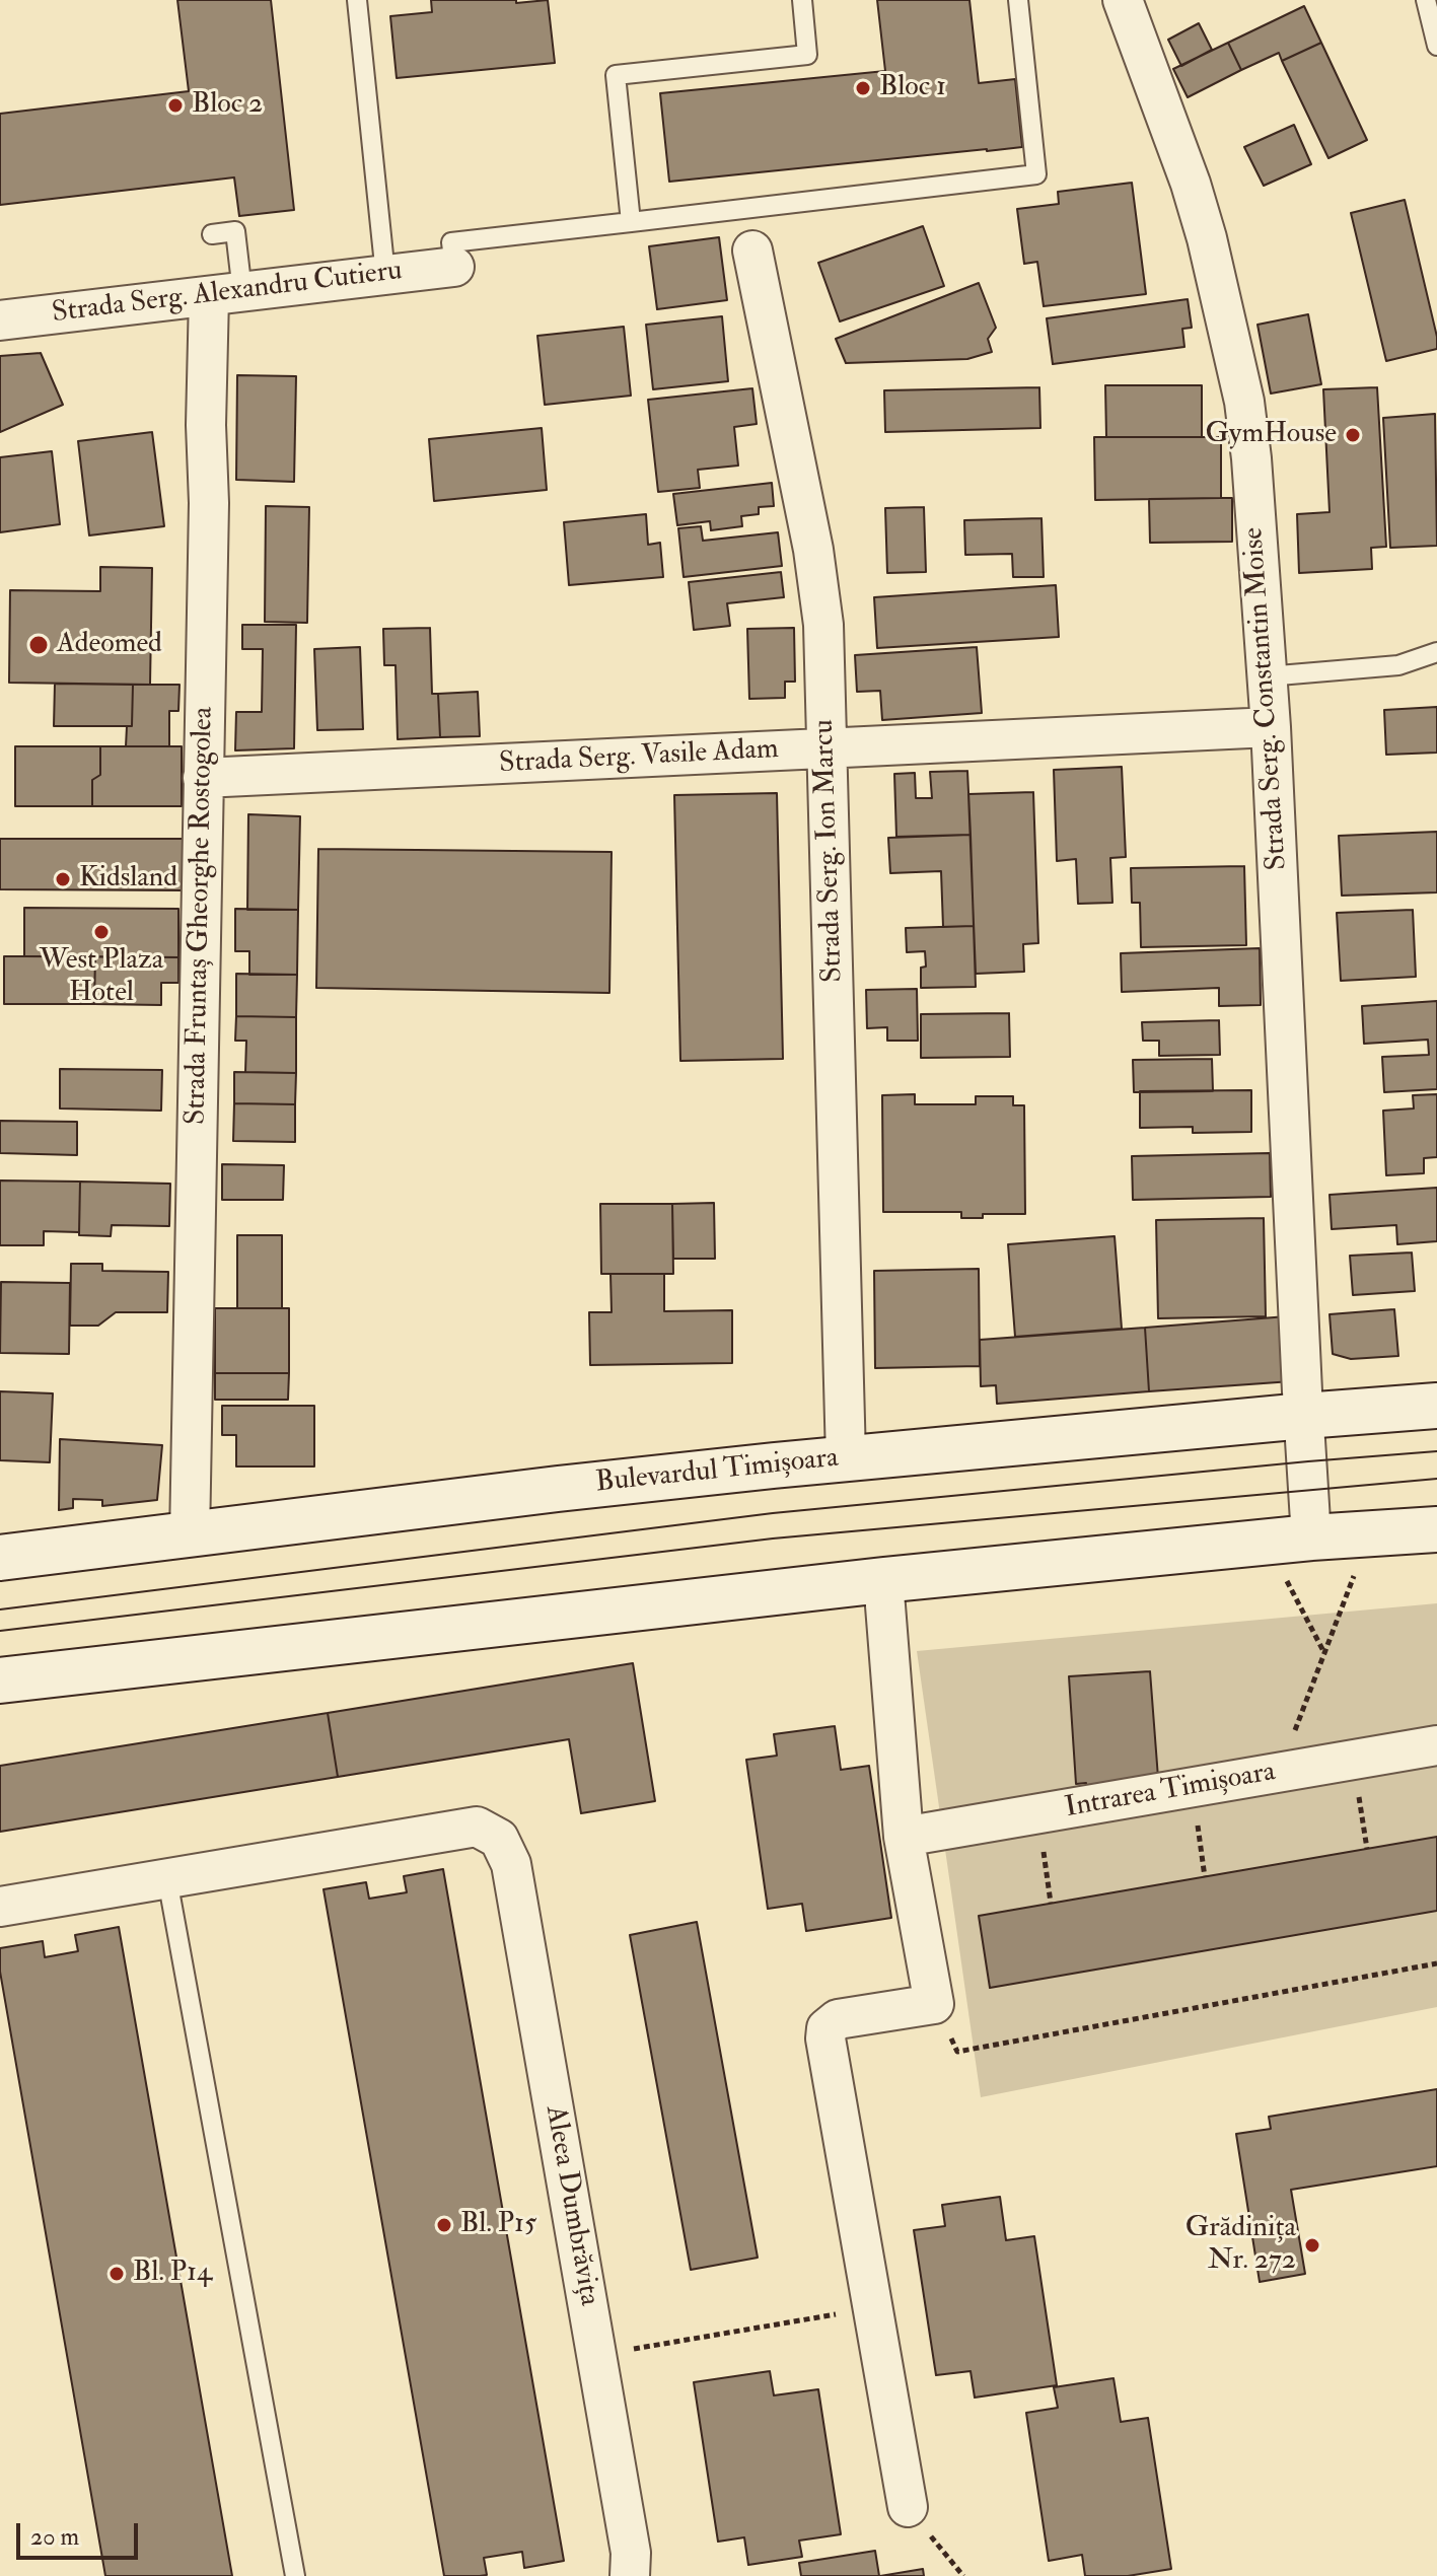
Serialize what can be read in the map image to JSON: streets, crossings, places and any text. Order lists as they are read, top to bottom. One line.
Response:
{"streets":{"main road":["Bulevardul Timișoara"],"street":["Strada Serg. Alexandru Cutieru","Strada Serg. Constantin Moise","Strada Serg. Vasile Adam","Strada Serg. Ion Marcu","Strada Fruntaș Gheorghe Rostogolea","Intrarea Timișoara","Aleea Dumbrăvița"]},"crossings":[["Strada Serg. Alexandru Cutieru","Strada Fruntaș Gheorghe Rostogolea"],["Strada Serg. Constantin Moise","Strada Serg. Vasile Adam"],["Strada Serg. Constantin Moise","Bulevardul Timișoara"],["Strada Serg. Vasile Adam","Strada Serg. Ion Marcu"],["Strada Serg. Vasile Adam","Strada Fruntaș Gheorghe Rostogolea"],["Strada Serg. Ion Marcu","Bulevardul Timișoara"],["Strada Fruntaș Gheorghe Rostogolea","Bulevardul Timișoara"]],"places":["Bloc 1","Bloc 2","GymHouse","Adeomed","Kidsland","West Plaza Hotel","Bl. P15","Grădinița Nr. 272","Bl. P14"],"scale_bar":"20 m"}
